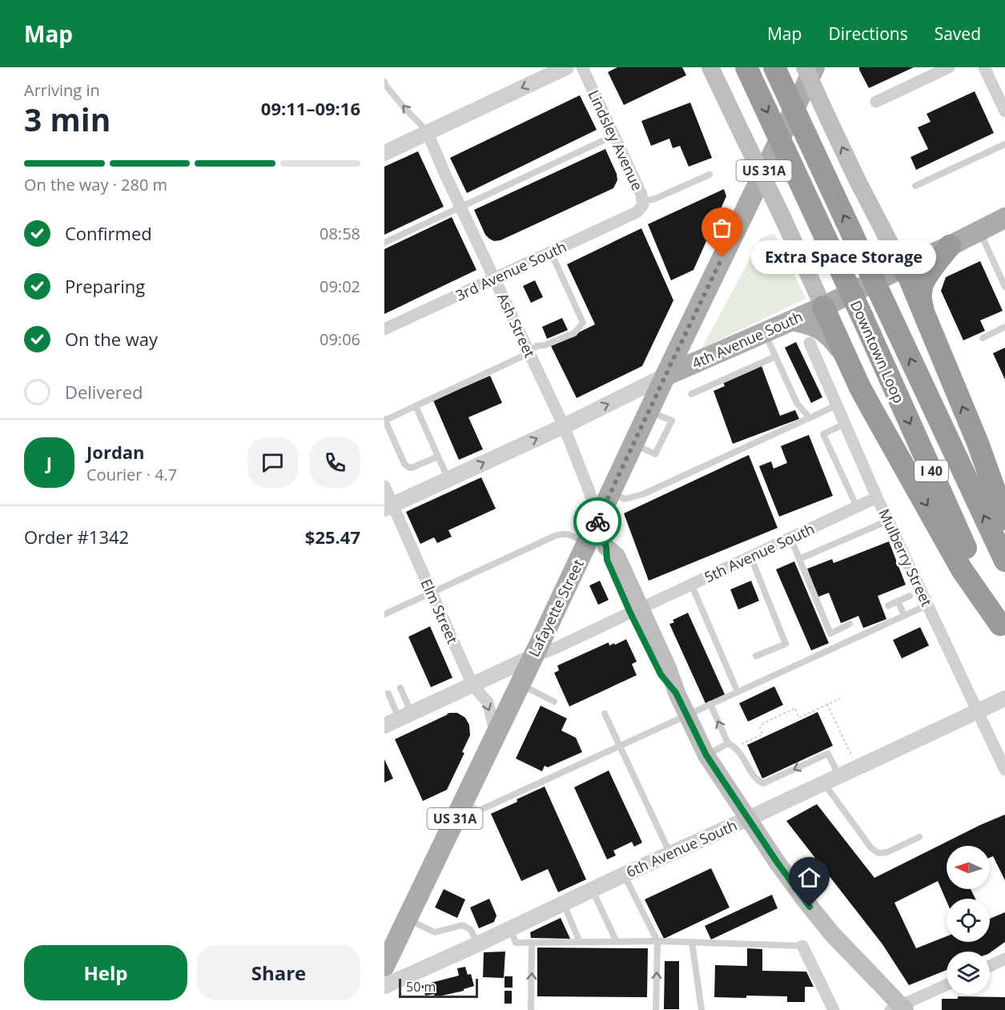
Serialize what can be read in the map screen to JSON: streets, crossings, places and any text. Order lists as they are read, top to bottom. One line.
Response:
{"streets":{"highway":["Downtown Loop","I 40"],"main road":["US 31A","4th Avenue South","Lafayette Street"],"street":["Lindsley Avenue","3rd Avenue South","Ash Street","5th Avenue South","Mulberry Street","Elm Street","6th Avenue South"]},"crossings":[["Lindsley Avenue","3rd Avenue South"],["3rd Avenue South","Ash Street"],["Ash Street","4th Avenue South"],["Ash Street","Lafayette Street"],["4th Avenue South","Lafayette Street"],["4th Avenue South","Elm Street"],["5th Avenue South","Mulberry Street"],["5th Avenue South","Lafayette Street"],["5th Avenue South","Elm Street"],["Mulberry Street","6th Avenue South"],["Lafayette Street","Elm Street"]],"one_way":["4th Avenue South"],"places":["Extra Space Storage"],"scale_bar":"50 m","north":"left","page":{"header":"Map","nav":["Map","Directions","Saved"],"heading":["3 min","Arriving in","09:11–09:16"],"panel":["Jordan","Courier · 4.7","Order #1342","$25.47"],"bar":"On the way · 280 m","list":[["Confirmed","08:58"],["Preparing","09:02"],["On the way","09:06"],"Delivered"],"bubble":"Extra Space Storage","round":"J","buttons":["Help","Share"],"scale":"50 m"}}
